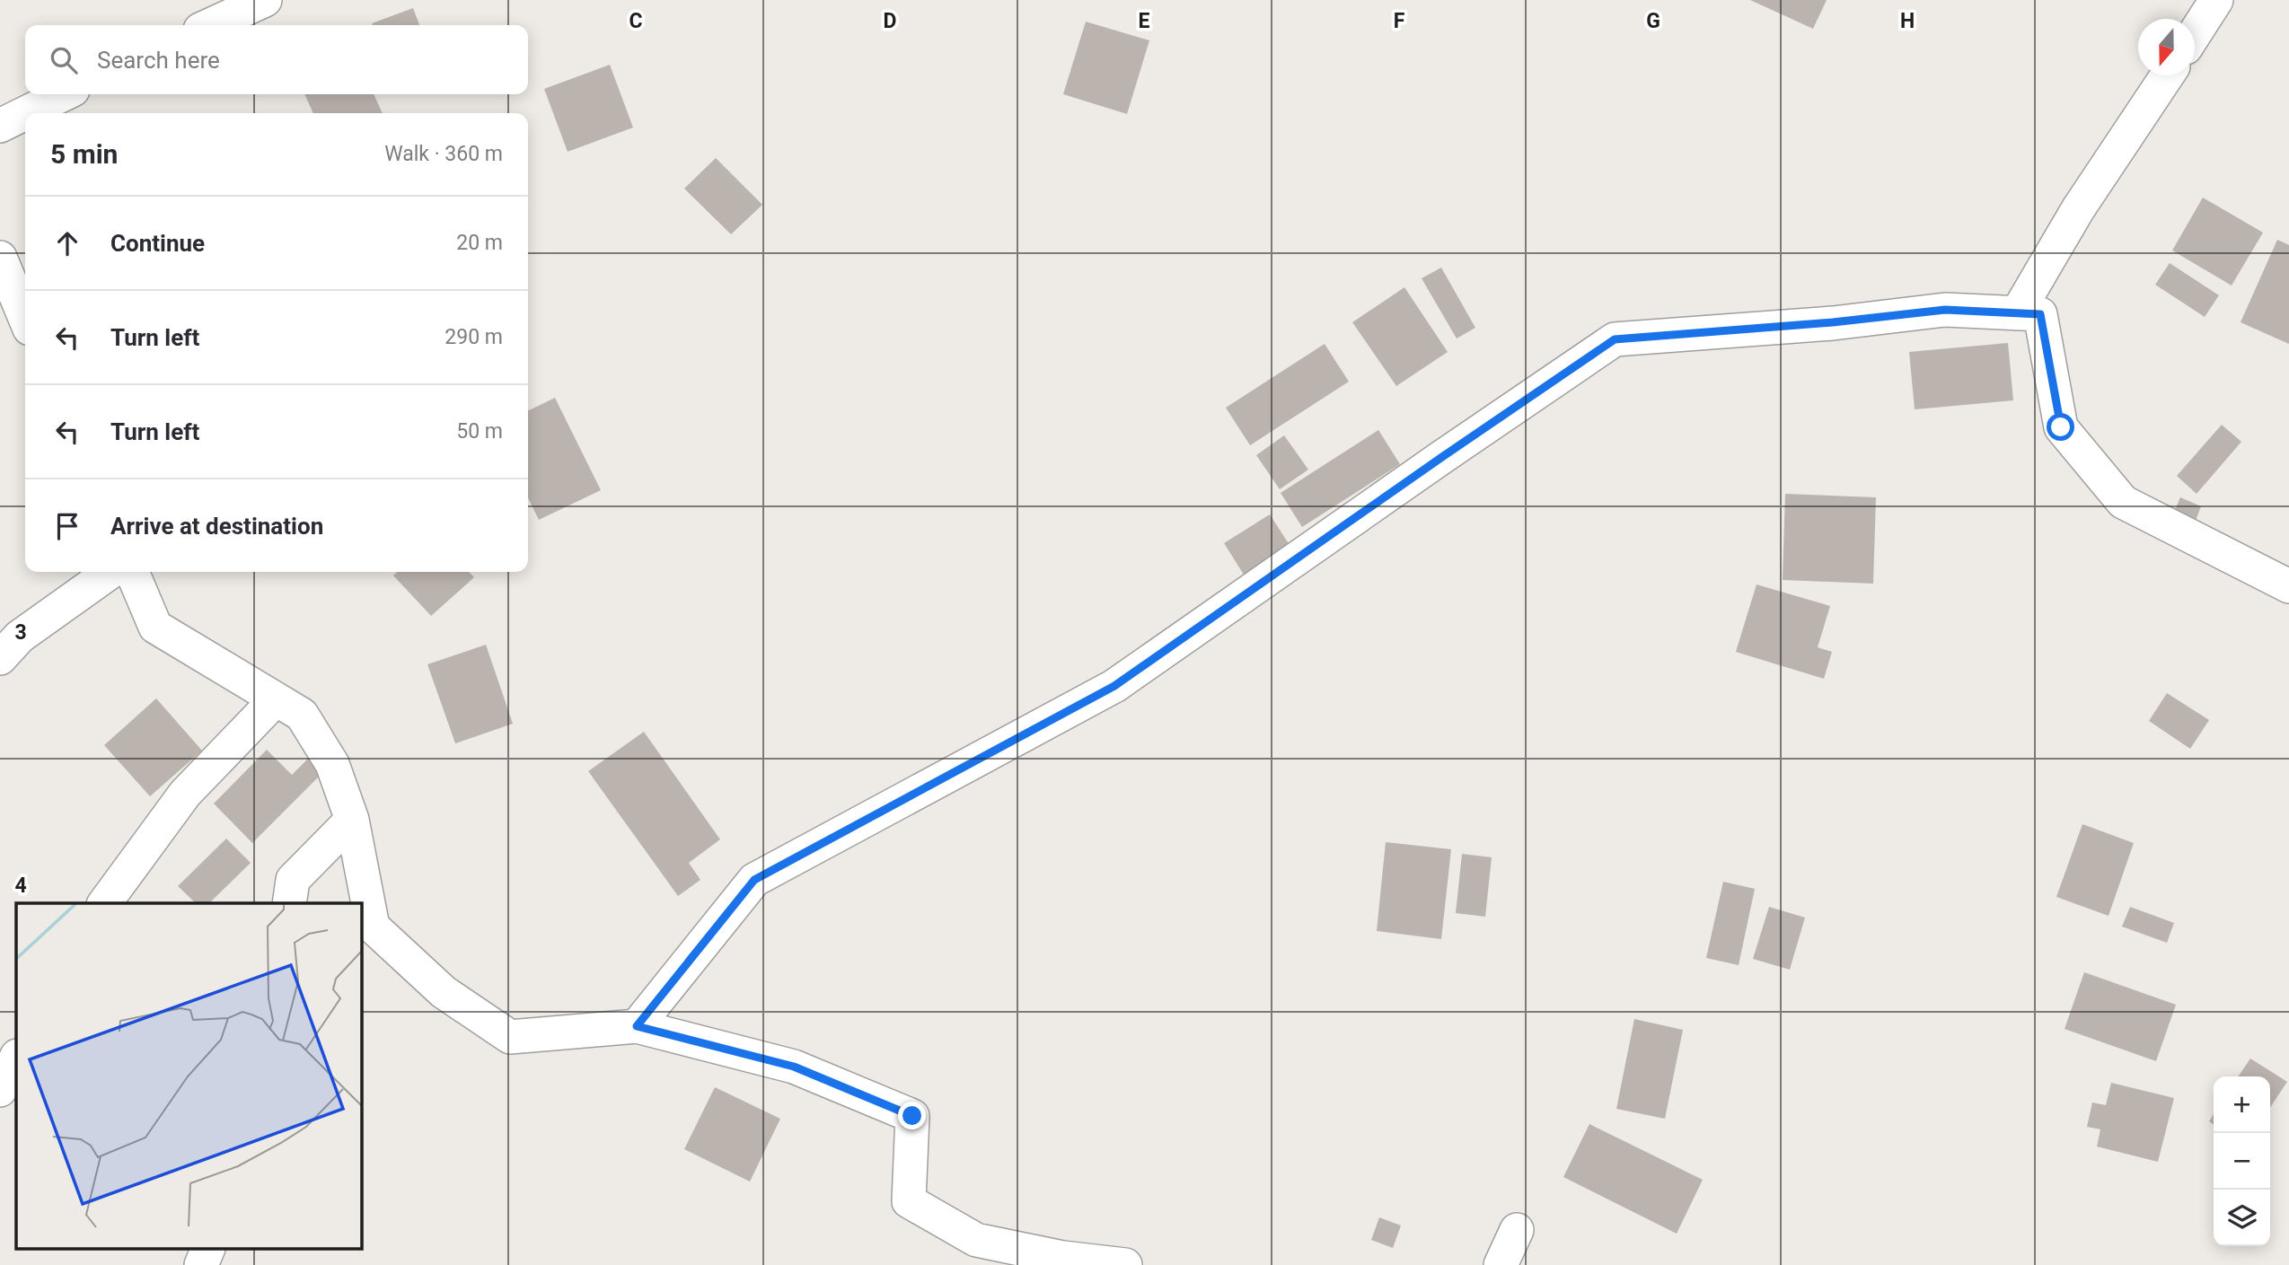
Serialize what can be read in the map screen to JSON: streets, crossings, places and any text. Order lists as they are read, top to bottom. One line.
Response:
{"north":"bottom","page":{"search":"Search here","heading":["5 min","Walk · 360 m"],"list":[["Continue","20 m"],["Turn left","290 m"],["Turn left","50 m"],"Arrive at destination"],"map_buttons":["+","−"]},"grid":{"columns":["C","D","E","F","G","H"],"rows":["3","4"]}}
